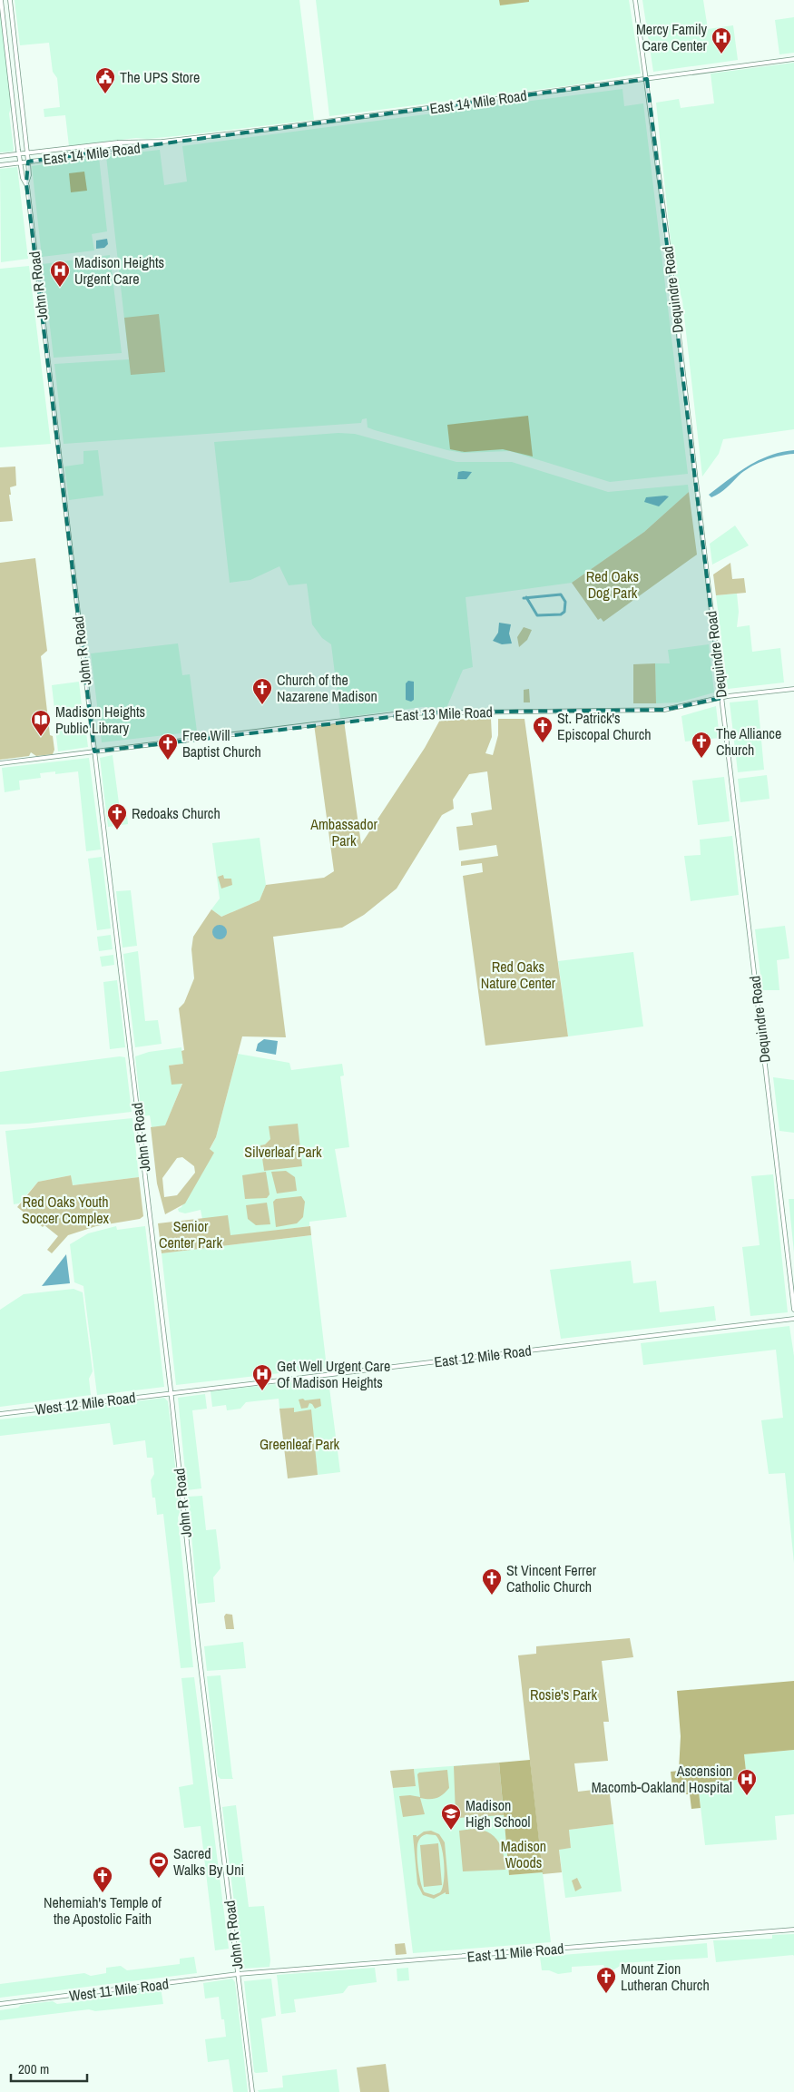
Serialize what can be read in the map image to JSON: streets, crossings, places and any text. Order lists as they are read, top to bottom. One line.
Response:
{"streets":{"main road":["East 14 Mile Road","John R Road","Dequindre Road","East 13 Mile Road","East 12 Mile Road","West 12 Mile Road","East 11 Mile Road","West 11 Mile Road"]},"crossings":[["East 14 Mile Road","John R Road"],["East 14 Mile Road","Dequindre Road"],["John R Road","East 13 Mile Road"],["John R Road","East 12 Mile Road"],["John R Road","West 12 Mile Road"],["John R Road","East 11 Mile Road"],["John R Road","West 11 Mile Road"],["Dequindre Road","East 13 Mile Road"],["East 12 Mile Road","West 12 Mile Road"],["East 11 Mile Road","West 11 Mile Road"]],"parks":["Red Oaks Dog Park","Ambassador Park","Red Oaks Nature Center","Silverleaf Park","Red Oaks Youth Soccer Complex","Senior Center Park","Greenleaf Park","Rosie's Park","Madison Woods"],"places":{"hospital":["Mercy Family Care Center","Madison Heights Urgent Care","Get Well Urgent Care Of Madison Heights","Ascension Macomb-Oakland Hospital"],"public building":["The UPS Store"],"church":["Church of the Nazarene Madison","St. Patrick's Episcopal Church","The Alliance Church","Free Will Baptist Church","Redoaks Church","St Vincent Ferrer Catholic Church","Nehemiah's Temple of the Apostolic Faith","Mount Zion Lutheran Church"],"library":["Madison Heights Public Library"],"school or university":["Madison High School"],"sports":["Sacred Walks By Uni"]},"scale_bar":"200 m"}
